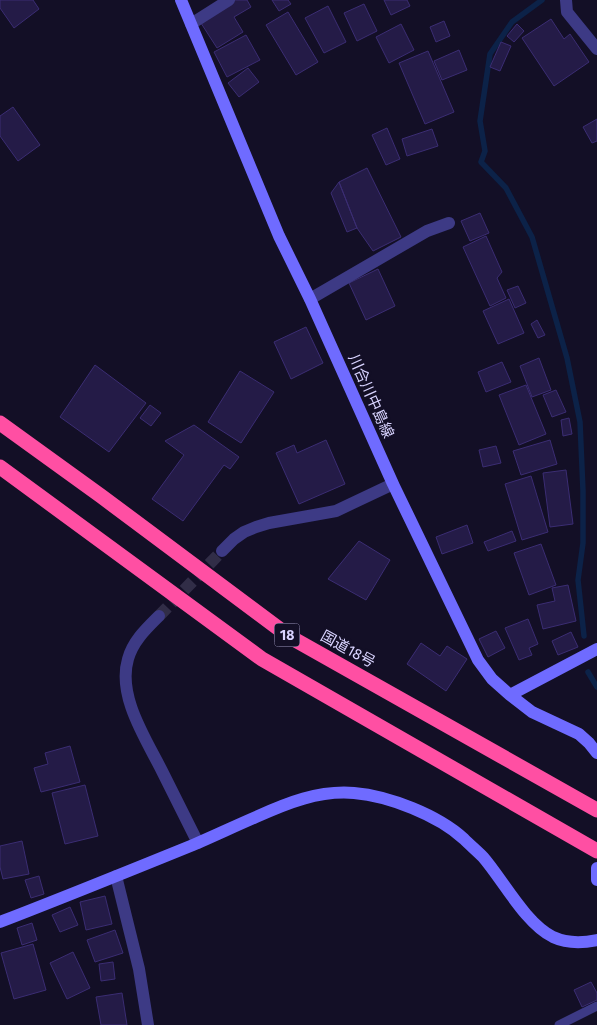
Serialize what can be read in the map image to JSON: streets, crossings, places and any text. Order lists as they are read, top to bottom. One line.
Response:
{"streets":{"highway":["18","国道18号"],"main road":["川合川中島線"]}}
